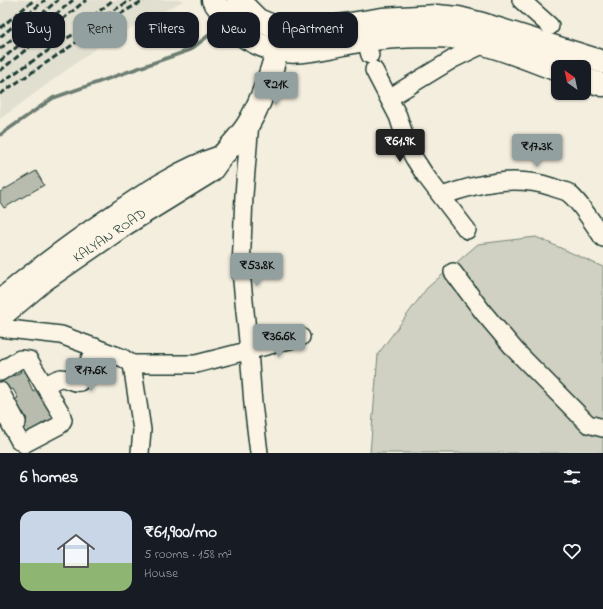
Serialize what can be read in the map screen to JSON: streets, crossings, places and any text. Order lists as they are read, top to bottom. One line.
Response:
{"streets":{"main road":["KALYAN ROAD"]},"north":"top left","page":{"chip":["Buy","Rent","Filters","New","Apartment"],"price":["₹21K","₹61.9K","₹17.3K","₹53.8K","₹36.6K","₹17.6K"],"heading":"6 homes","list":[{"name":"₹61,900/mo","note":"5 rooms · 158 m² · House"}]}}
